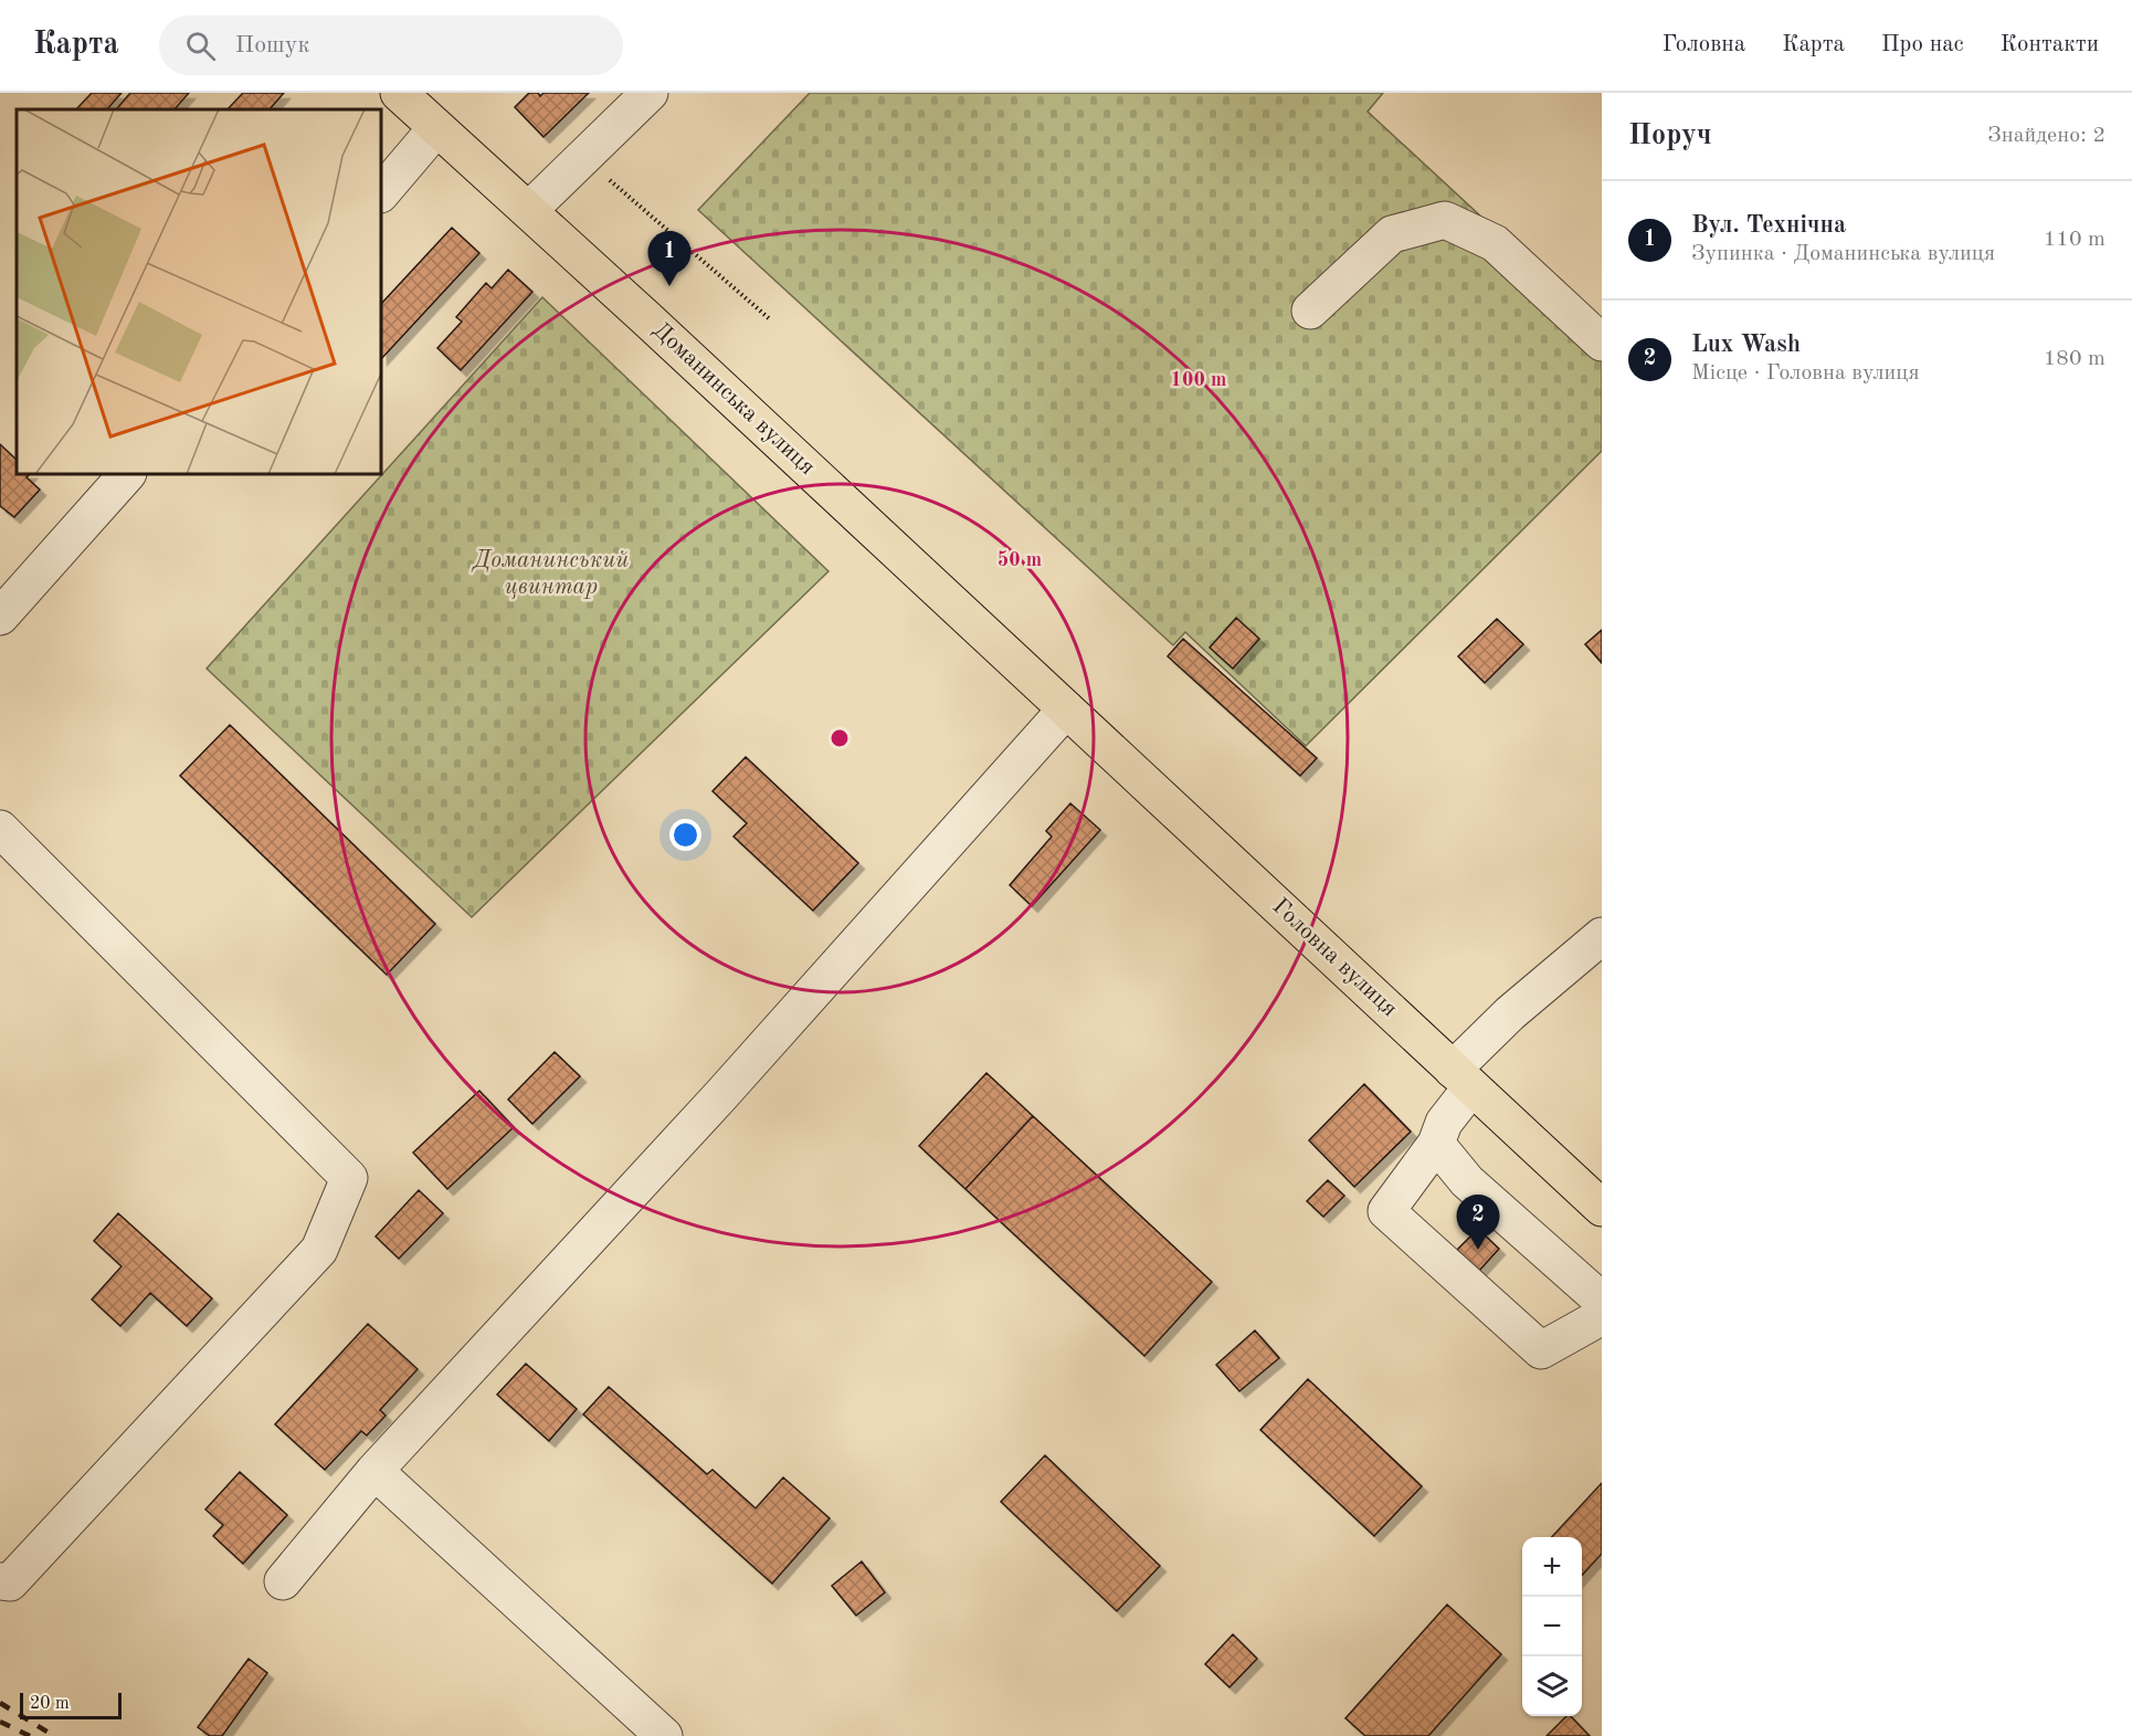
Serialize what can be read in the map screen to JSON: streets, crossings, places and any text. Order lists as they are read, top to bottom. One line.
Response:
{"streets":{"main road":["Доманинська вулиця","Головна вулиця"]},"crossings":[["Доманинська вулиця","Головна вулиця"]],"parks":["Доманинський цвинтар"],"scale_bar":"20 m","page":{"header":"Карта","search":"Пошук","nav":["Головна","Карта","Про нас","Контакти"],"heading":["Поруч","Знайдено: 2"],"list":[{"mark":"1","name":"Вул. Технічна","note":"Зупинка · Доманинська вулиця","value":"110 m"},{"mark":"2","name":"Lux Wash","note":"Місце · Головна вулиця","value":"180 m"}],"pins":["1","2"],"map_buttons":["+","−"],"scale":"20 m"},"rings":["100 m","50 m"]}
